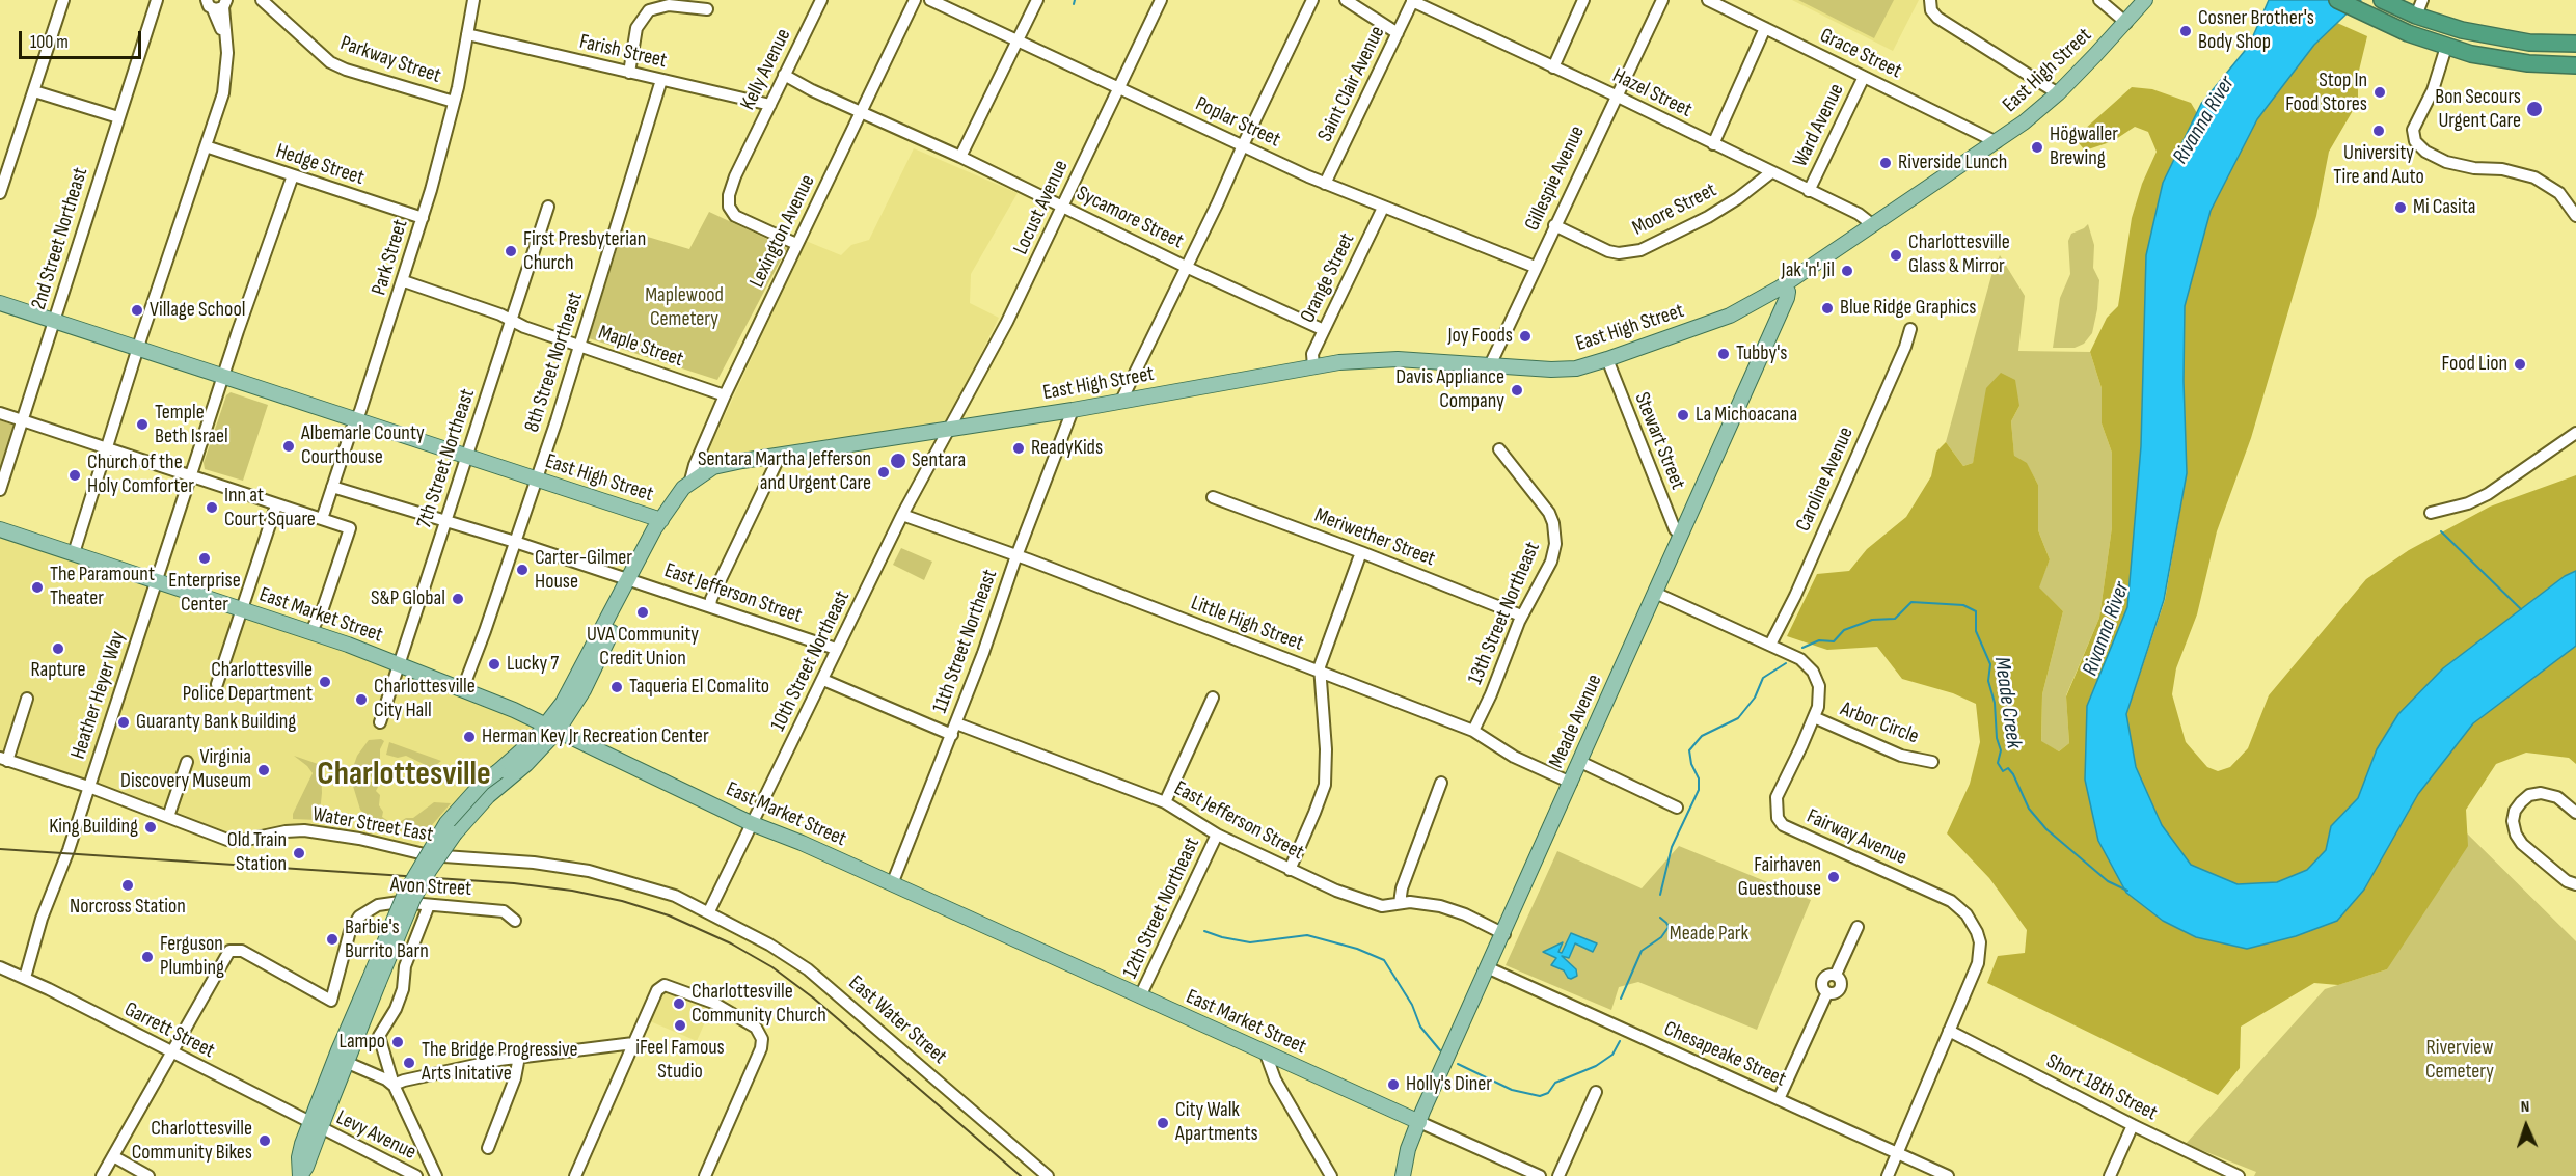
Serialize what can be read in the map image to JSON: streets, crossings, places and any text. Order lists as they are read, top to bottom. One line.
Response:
{"streets":{"main road":["East High Street","East Market Street","Meade Avenue"],"street":["Farish Street","Grace Street","Parkway Street","Kelly Avenue","Saint Clair Avenue","Hazel Street","Poplar Street","Ward Avenue","Hedge Street","Gillespie Avenue","Locust Avenue","Moore Street","Sycamore Street","Lexington Avenue","2nd Street Northeast","Park Street","Orange Street","Maple Street","8th Street Northeast","Stewart Street","7th Street Northeast","Caroline Avenue","Meriwether Street","East Jefferson Street","13th Street Northeast","Little High Street","11th Street Northeast","10th Street Northeast","Heather Heyer Way","Arbor Circle","Water Street East","Fairway Avenue","Avon Street","12th Street Northeast","East Water Street","Garrett Street","Chesapeake Street","Short 18th Street","Levy Avenue"]},"crossings":[["Farish Street","Kelly Avenue"],["Farish Street","Park Street"],["Farish Street","8th Street Northeast"],["Grace Street","East High Street"],["Grace Street","Ward Avenue"],["Parkway Street","Park Street"],["Kelly Avenue","Sycamore Street"],["Kelly Avenue","Lexington Avenue"],["East High Street","Hazel Street"],["East High Street","Gillespie Avenue"],["East High Street","Locust Avenue"],["East High Street","Lexington Avenue"],["East High Street","2nd Street Northeast"],["East High Street","Park Street"],["East High Street","Orange Street"],["East High Street","8th Street Northeast"],["East High Street","Stewart Street"],["East High Street","7th Street Northeast"],["East High Street","11th Street Northeast"],["East High Street","10th Street Northeast"],["East High Street","Heather Heyer Way"],["East High Street","Meade Avenue"],["Saint Clair Avenue","Hazel Street"],["Saint Clair Avenue","Poplar Street"],["Hazel Street","Ward Avenue"],["Hazel Street","Gillespie Avenue"],["Hazel Street","Moore Street"],["Poplar Street","Gillespie Avenue"],["Poplar Street","Locust Avenue"],["Poplar Street","Orange Street"],["Hedge Street","Park Street"],["Hedge Street","Heather Heyer Way"],["Gillespie Avenue","Moore Street"],["Locust Avenue","Sycamore Street"],["Locust Avenue","10th Street Northeast"],["Sycamore Street","Lexington Avenue"],["Sycamore Street","Orange Street"],["Lexington Avenue","Maple Street"],["Park Street","Maple Street"],["Park Street","East Jefferson Street"],["Maple Street","8th Street Northeast"],["Maple Street","7th Street Northeast"],["8th Street Northeast","East Jefferson Street"],["8th Street Northeast","East Market Street"],["Stewart Street","Meade Avenue"],["7th Street Northeast","East Jefferson Street"],["7th Street Northeast","East Market Street"],["Caroline Avenue","Fairway Avenue"],["Meriwether Street","13th Street Northeast"],["East Jefferson Street","11th Street Northeast"],["East Jefferson Street","10th Street Northeast"],["East Jefferson Street","Meade Avenue"],["East Jefferson Street","12th Street Northeast"],["13th Street Northeast","Little High Street"],["East Market Street","11th Street Northeast"],["East Market Street","10th Street Northeast"],["East Market Street","Heather Heyer Way"],["East Market Street","Meade Avenue"],["East Market Street","12th Street Northeast"],["Little High Street","11th Street Northeast"],["Little High Street","10th Street Northeast"],["Little High Street","Meade Avenue"],["10th Street Northeast","Water Street East"],["10th Street Northeast","East Water Street"],["Heather Heyer Way","Water Street East"],["Heather Heyer Way","Garrett Street"],["Meade Avenue","Fairway Avenue"],["Meade Avenue","Chesapeake Street"],["Arbor Circle","Fairway Avenue"],["Water Street East","East Water Street"],["Fairway Avenue","Chesapeake Street"],["Fairway Avenue","Short 18th Street"],["Avon Street","Garrett Street"],["Garrett Street","Levy Avenue"]],"districts":["Charlottesville"],"water":["Rivanna River","Meade Creek"],"parks":["Maplewood Cemetery","Meade Park","Riverview Cemetery"],"places":["Cosner Brother's Body Shop","Stop In Food Stores","Bon Secours Urgent Care","University Tire and Auto","Högwaller Brewing","Riverside Lunch","Mi Casita","First Presbyterian Church","Charlottesville Glass & Mirror","Jak 'n' Jil","Blue Ridge Graphics","Village School","Joy Foods","Tubby's","Food Lion","Davis Appliance Company","La Michoacana","Temple Beth Israel","Albemarle County Courthouse","ReadyKids","Sentara","Sentara Martha Jefferson and Urgent Care","Church of the Holy Comforter","Inn at Court Square","Enterprise Center","Carter-Gilmer House","The Paramount Theater","S&P Global","UVA Community Credit Union","Rapture","Lucky 7","Charlottesville Police Department","Taqueria El Comalito","Charlottesville City Hall","Guaranty Bank Building","Herman Key Jr Recreation Center","Virginia Discovery Museum","King Building","Old Train Station","Fairhaven Guesthouse","Norcross Station","Barbie's Burrito Barn","Ferguson Plumbing","Charlottesville Community Church","iFeel Famous Studio","Lampo","The Bridge Progressive Arts Initative","Holly's Diner","City Walk Apartments","Charlottesville Community Bikes"],"scale_bar":"100 m","north":"top"}
